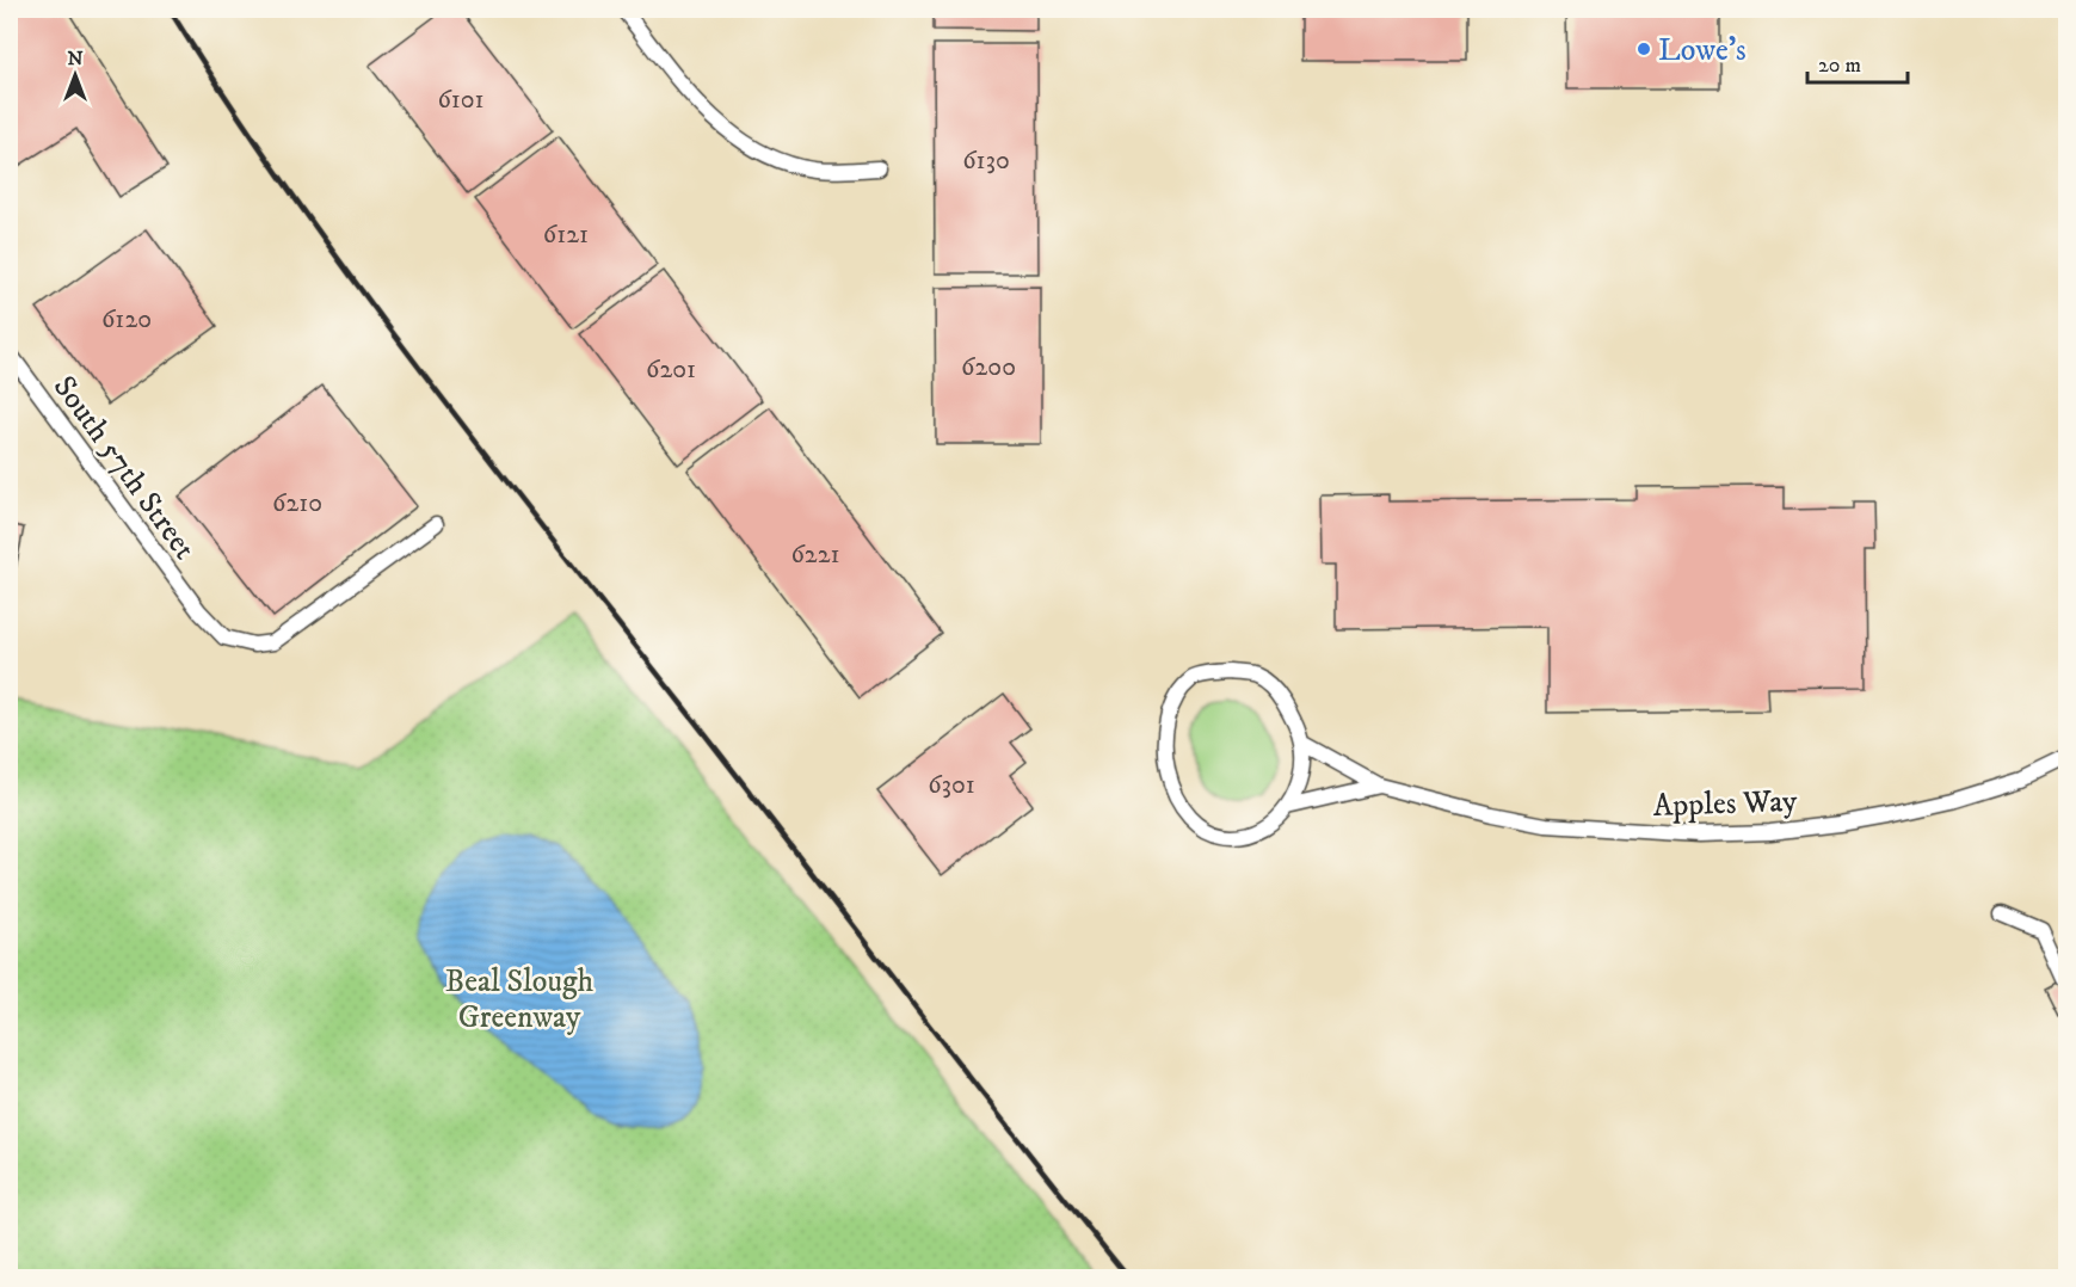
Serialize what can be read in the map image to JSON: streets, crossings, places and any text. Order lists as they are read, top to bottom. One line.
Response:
{"streets":{"lane":["South 57th Street","Apples Way"]},"parks":["Beal Slough Greenway"],"places":["Lowe's"],"house_numbers":["6101","6130","6121","6120","6200","6201","6210","6221","6301"],"scale_bar":"20 m","north":"top"}
